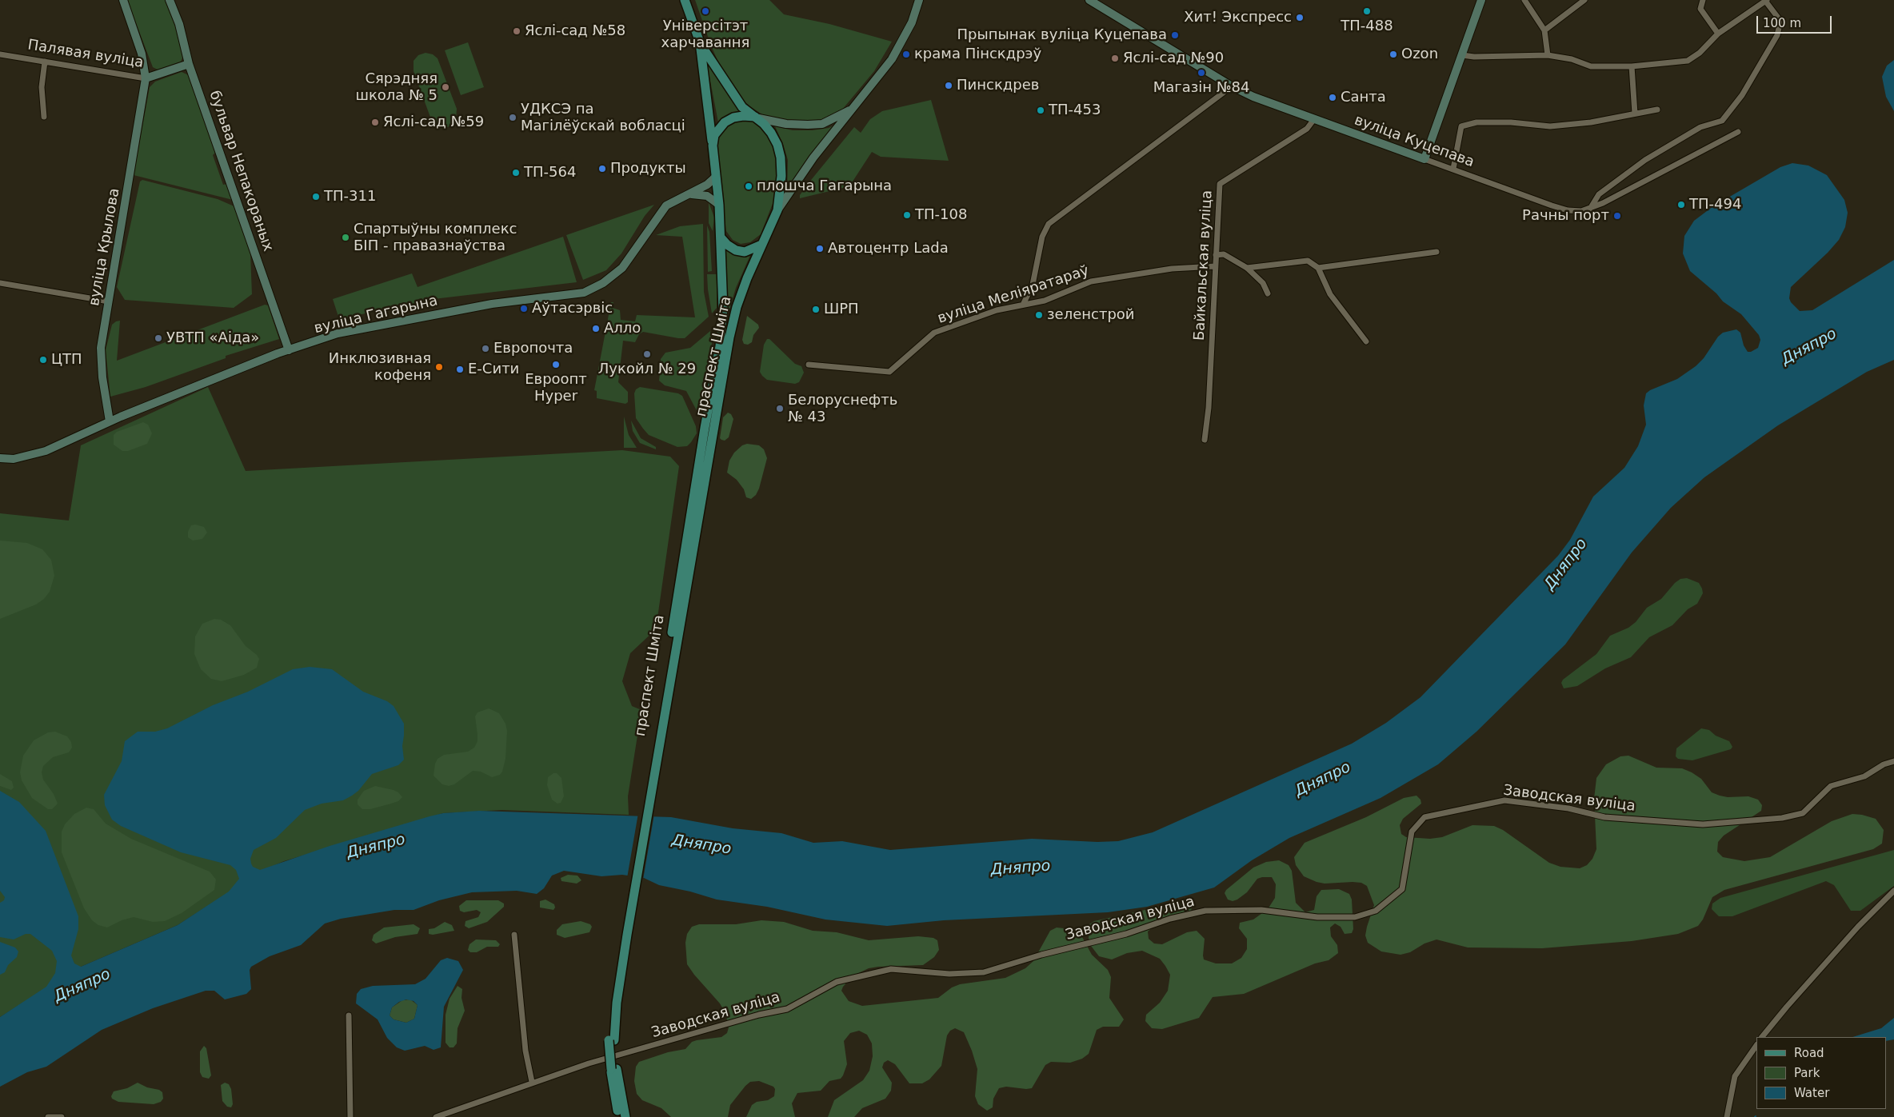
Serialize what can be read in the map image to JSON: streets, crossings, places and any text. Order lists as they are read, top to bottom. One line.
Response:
{"streets":{"main road":["Палявая вуліца","вуліца Куцепава","бульвар Непакораных","вуліца Крылова","вуліца Гагарына","праспект Шміта"],"street":["Байкальская вуліца","вуліца Меліяратараў","Заводская вуліца"]},"crossings":[["Палявая вуліца","бульвар Непакораных"],["Палявая вуліца","вуліца Крылова"],["вуліца Куцепава","Байкальская вуліца"],["бульвар Непакораных","вуліца Гагарына"],["вуліца Крылова","вуліца Гагарына"],["Байкальская вуліца","вуліца Меліяратараў"],["вуліца Гагарына","праспект Шміта"]],"water":["Дняпро"],"places":["Універсітэт харчавання","ТП-488","Хит! Экспресс","Яслі-сад №58","Прыпынак вуліца Куцепава","крама Пінскдрэў","Ozon","Яслі-сад №90","Магазін №84","Пинскдрев","Сярэдняя школа № 5","Санта","ТП-453","УДКСЭ па Магілёўскай вобласці","Яслі-сад №59","Продукты","ТП-564","плошча Гагарына","ТП-311","ТП-494","ТП-108","Рачны порт","Спартыўны комплекс БІП - правазнаўства","Автоцентр Lada","Аўтасэрвіс","ШРП","зеленстрой","Алло","УВТП «Аіда»","Европочта","Лукойл № 29","ЦТП","Евроопт Hyper","Инклюзивная кофеня","Е-Сити","Белоруснефть № 43"],"legend":["Road","Park","Water"],"scale_bar":"100 m"}
